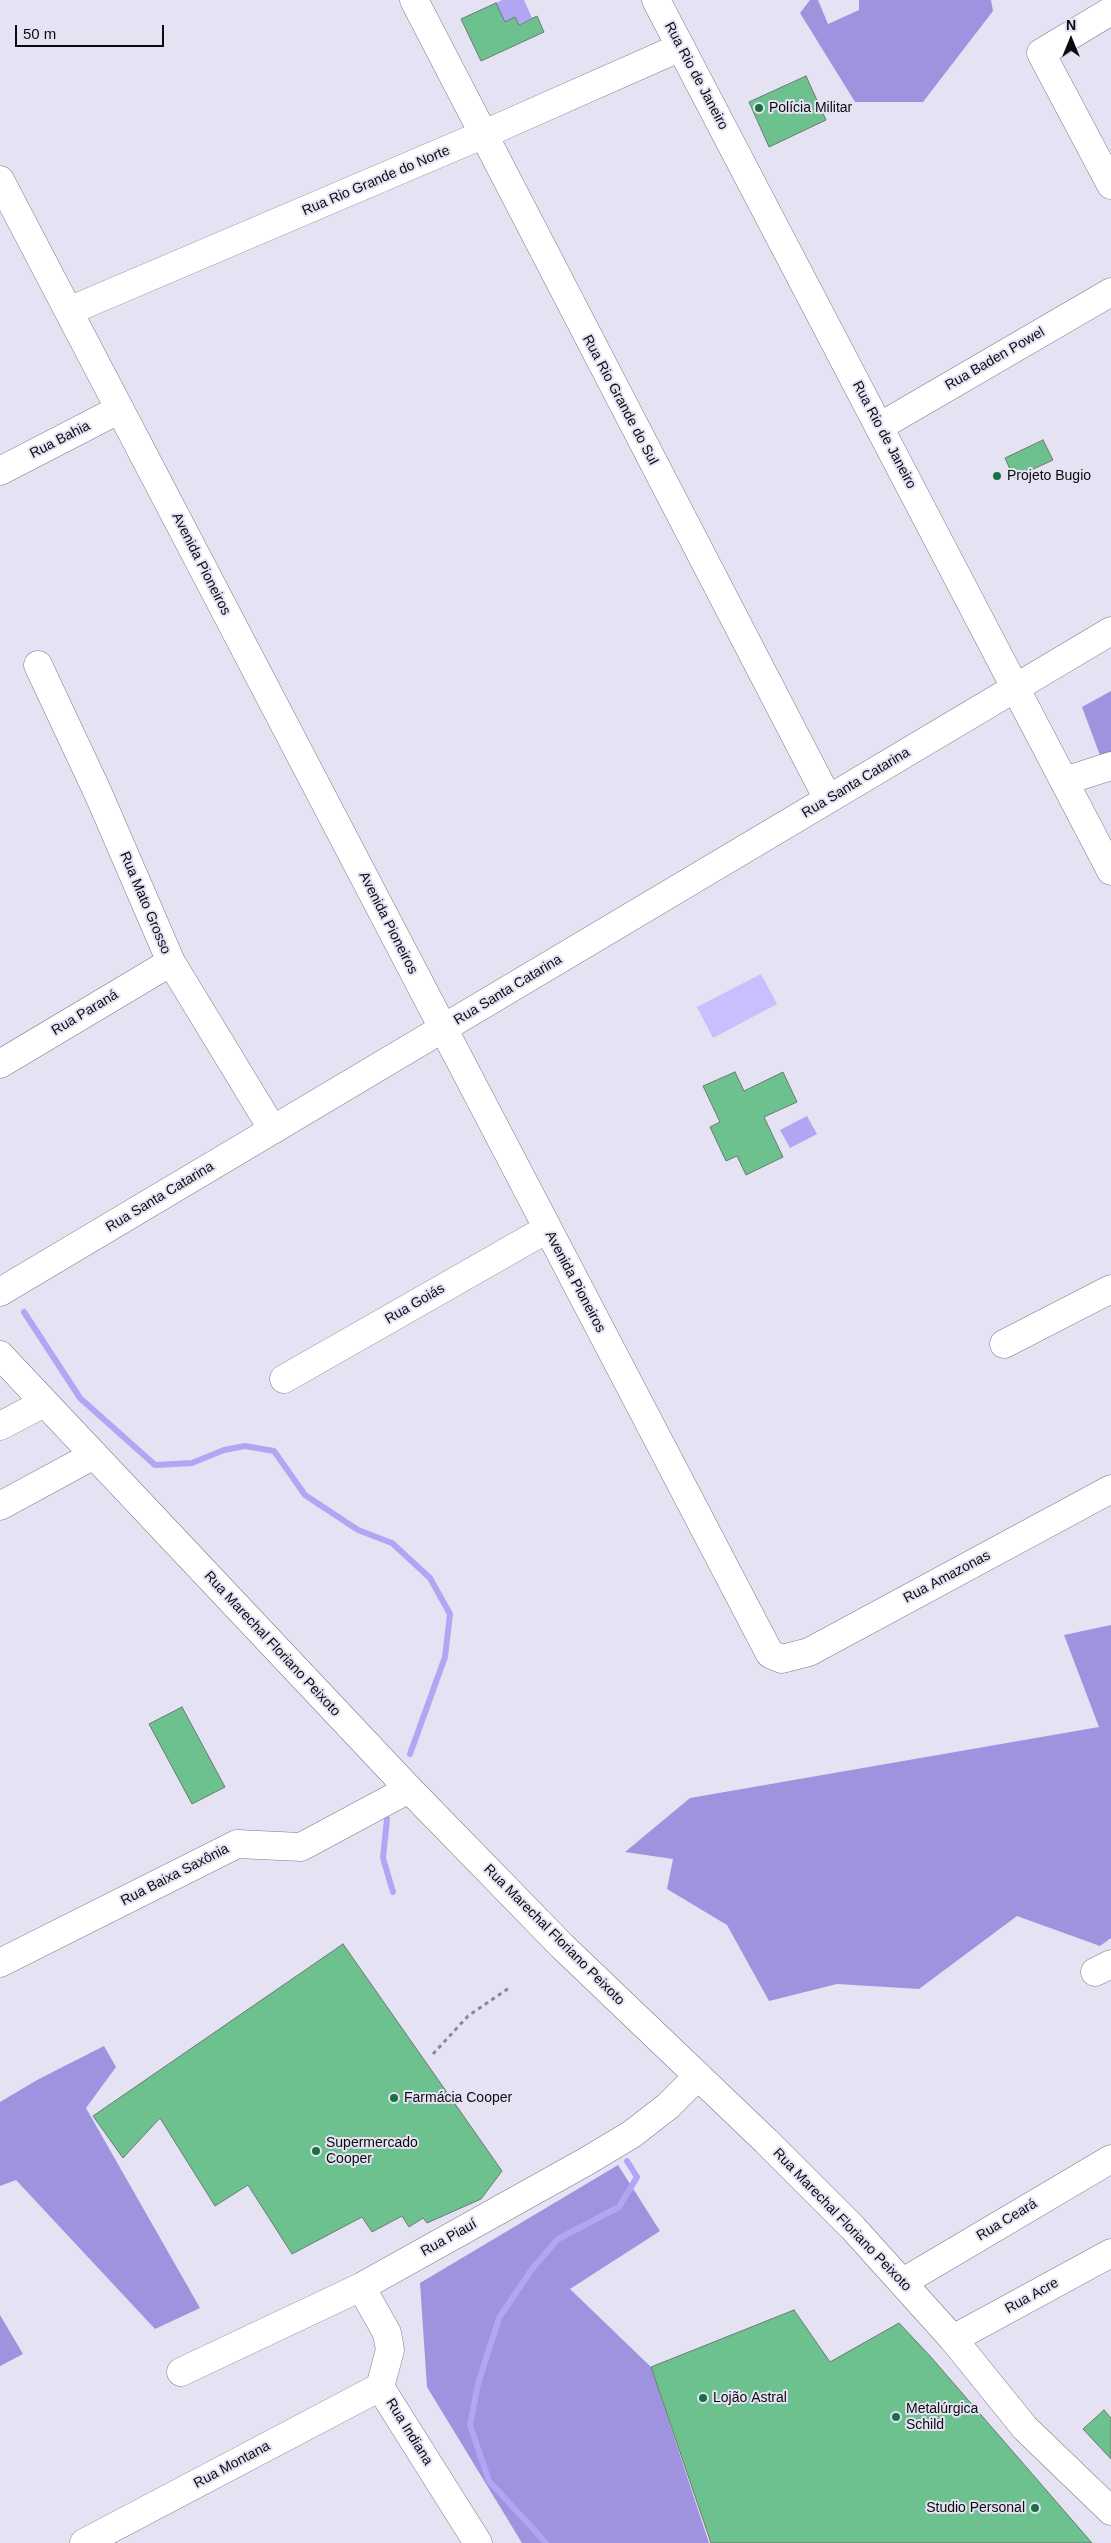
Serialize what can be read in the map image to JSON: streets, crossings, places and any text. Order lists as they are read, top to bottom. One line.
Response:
{"streets":{"street":["Rua Rio de Janeiro","Rua Rio Grande do Norte","Rua Baden Powel","Rua Rio Grande do Sul","Rua Bahia","Avenida Pioneiros","Rua Santa Catarina","Rua Mato Grosso","Rua Paraná","Rua Goiás","Rua Amazonas","Rua Marechal Floriano Peixoto","Rua Baixa Saxônia","Rua Ceará","Rua Piauí","Rua Acre","Rua Indiana","Rua Montana"]},"crossings":[["Rua Rio de Janeiro","Rua Rio Grande do Norte"],["Rua Rio de Janeiro","Rua Baden Powel"],["Rua Rio de Janeiro","Rua Santa Catarina"],["Rua Rio Grande do Norte","Rua Rio Grande do Sul"],["Rua Rio Grande do Norte","Avenida Pioneiros"],["Rua Rio Grande do Sul","Rua Santa Catarina"],["Rua Bahia","Avenida Pioneiros"],["Avenida Pioneiros","Rua Santa Catarina"],["Avenida Pioneiros","Rua Goiás"],["Avenida Pioneiros","Rua Amazonas"],["Rua Santa Catarina","Rua Mato Grosso"],["Rua Mato Grosso","Rua Paraná"],["Rua Marechal Floriano Peixoto","Rua Baixa Saxônia"],["Rua Marechal Floriano Peixoto","Rua Ceará"],["Rua Marechal Floriano Peixoto","Rua Piauí"],["Rua Marechal Floriano Peixoto","Rua Acre"],["Rua Piauí","Rua Indiana"],["Rua Indiana","Rua Montana"]],"places":["Polícia Militar","Projeto Bugio","Farmácia Cooper","Supermercado Cooper","Lojão Astral","Metalúrgica Schild","Studio Personal"],"scale_bar":"50 m","north":"top"}
